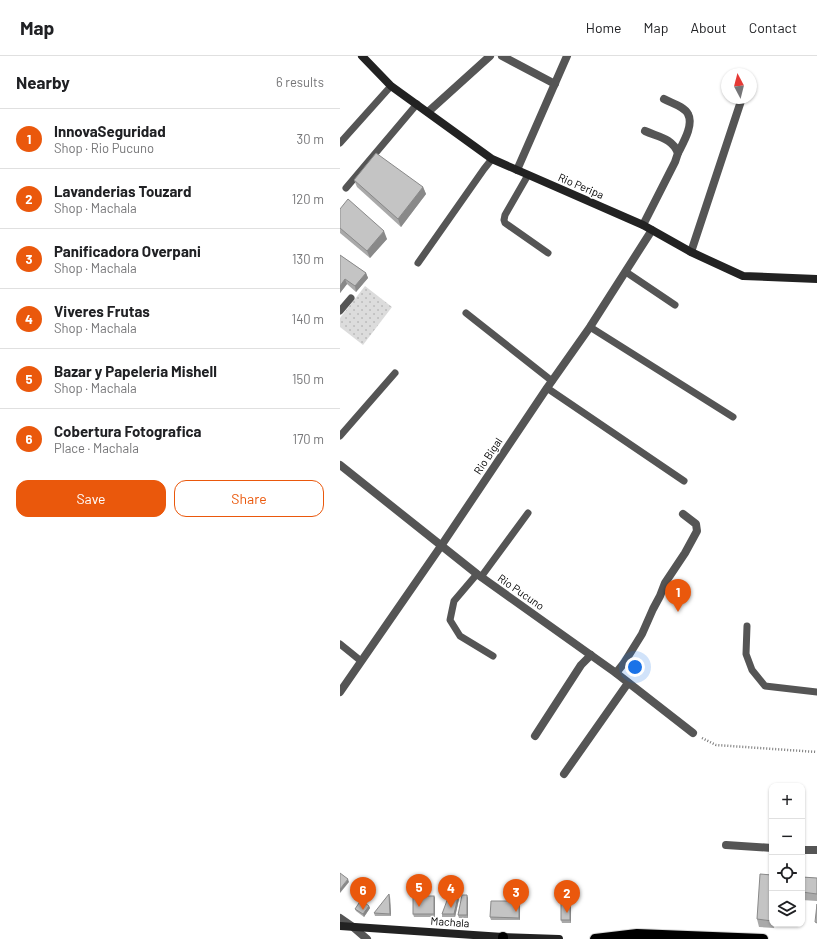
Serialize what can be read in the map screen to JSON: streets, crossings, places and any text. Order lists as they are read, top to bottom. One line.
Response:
{"streets":{"street":["Rio Peripa","Rio Bigal","Rio Pucuno","Machala"]},"crossings":[["Rio Peripa","Rio Bigal"],["Rio Bigal","Rio Pucuno"]],"north":"top","page":{"header":"Map","nav":["Home","Map","About","Contact"],"heading":["Nearby","6 results"],"list":[{"mark":"1","name":"InnovaSeguridad","note":"Shop · Rio Pucuno","value":"30 m"},{"mark":"2","name":"Lavanderias Touzard","note":"Shop · Machala","value":"120 m"},{"mark":"3","name":"Panificadora Overpani","note":"Shop · Machala","value":"130 m"},{"mark":"4","name":"Viveres Frutas","note":"Shop · Machala","value":"140 m"},{"mark":"5","name":"Bazar y Papeleria Mishell","note":"Shop · Machala","value":"150 m"},{"mark":"6","name":"Cobertura Fotografica","note":"Place · Machala","value":"170 m"}],"buttons":["Save","Share"],"pins":["1","5","4","6","3","2"],"map_buttons":["+","−"]}}
